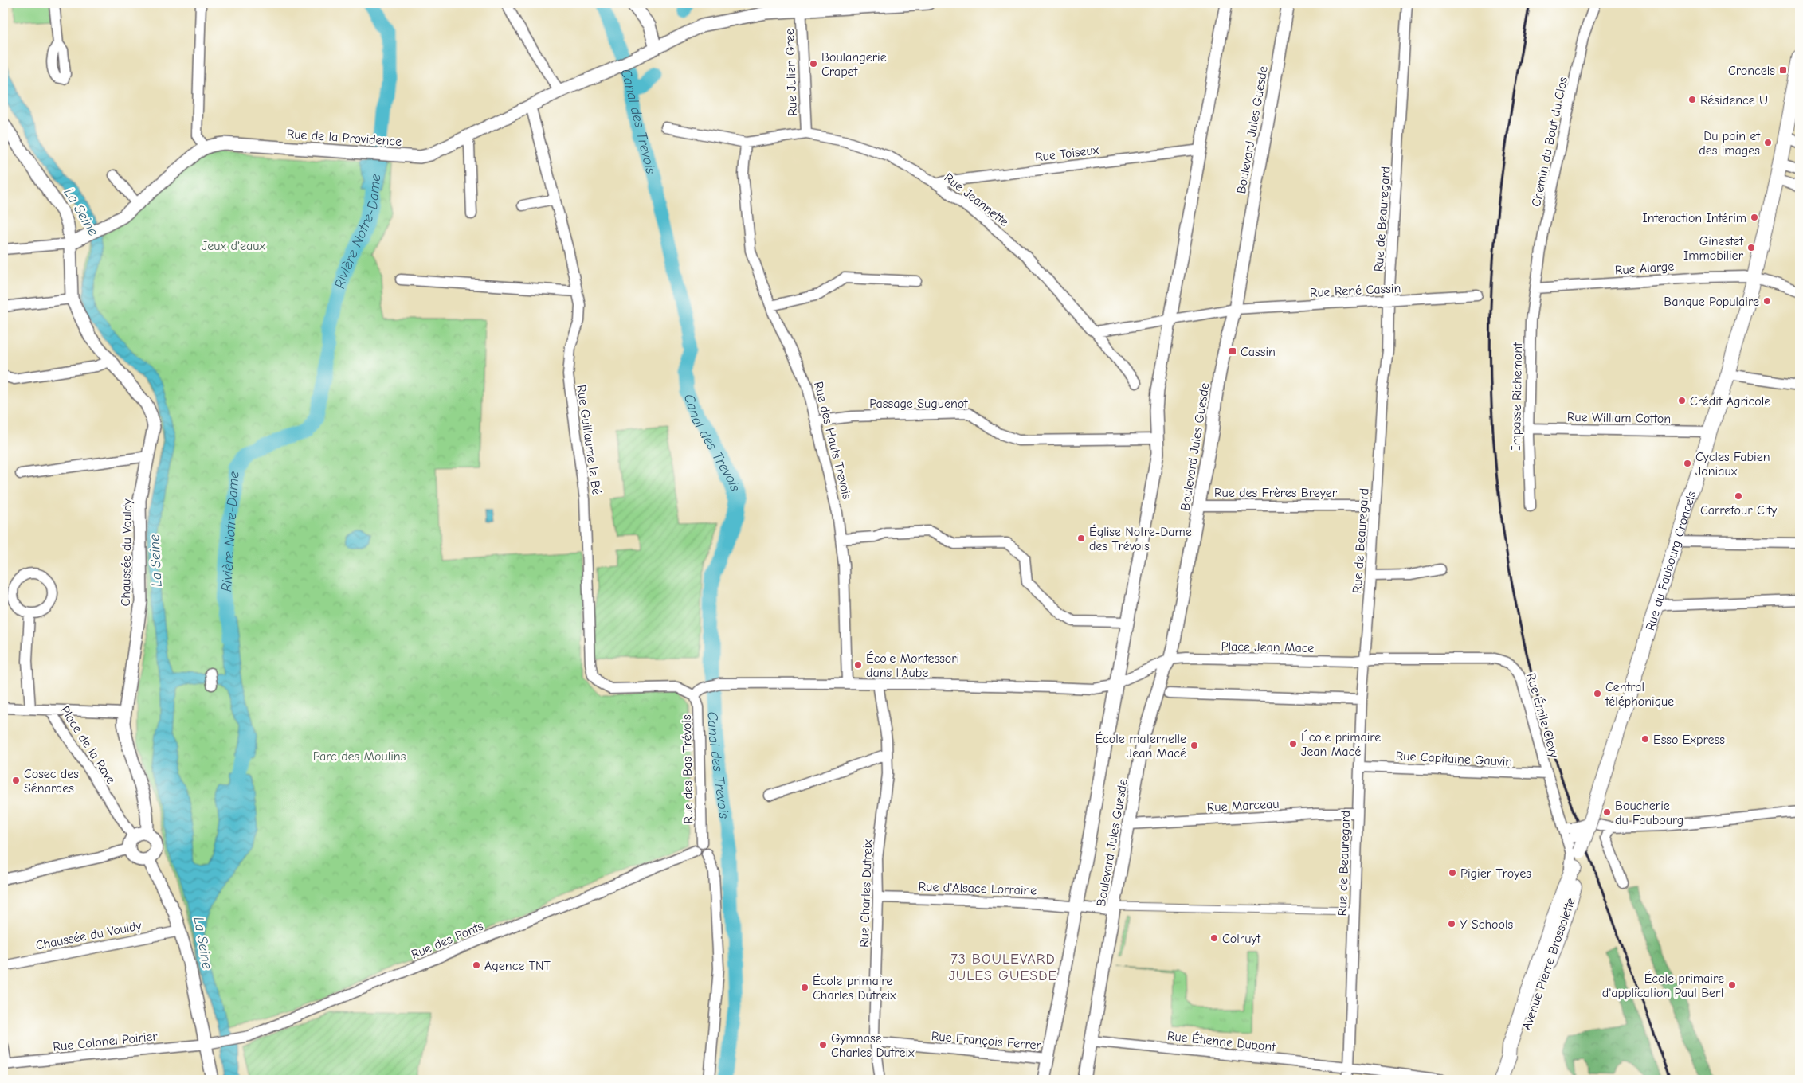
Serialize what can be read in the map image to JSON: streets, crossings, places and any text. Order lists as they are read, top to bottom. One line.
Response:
{"streets":{"main road":["Rue du Faubourg Croncels","Avenue Pierre Brossolette"],"street":["Rue Julien Gree","Boulevard Jules Guesde","Rue de la Providence","Chemin du Bout du Clos","Rue Toiseux","Rue Jeannette","Rue de Beauregard","Rue Alarge","Rue René Cassin","Impasse Richemont","Passage Suguenot","Rue William Cotton","Rue Guillaume le Bé","Rue des Hauts Trevois","Rue des Frères Breyer","Chaussée du Vouldy","Place Jean Mace","Rue Émile Clevy","Place de la Rave","Rue Capitaine Gauvin","Rue des Bas Trévois","Rue Marceau","Rue d'Alsace Lorraine","Rue Charles Dutreix","Rue des Ponts","Rue François Ferrer","Rue Colonel Poirier","Rue Étienne Dupont"]},"crossings":[["Rue Julien Gree","Rue de la Providence"],["Rue Julien Gree","Rue Jeannette"],["Boulevard Jules Guesde","Rue Toiseux"],["Boulevard Jules Guesde","Rue René Cassin"],["Boulevard Jules Guesde","Passage Suguenot"],["Boulevard Jules Guesde","Rue des Frères Breyer"],["Boulevard Jules Guesde","Place Jean Mace"],["Boulevard Jules Guesde","Rue Marceau"],["Boulevard Jules Guesde","Rue d'Alsace Lorraine"],["Boulevard Jules Guesde","Rue François Ferrer"],["Boulevard Jules Guesde","Rue Étienne Dupont"],["Rue de la Providence","Rue Guillaume le Bé"],["Chemin du Bout du Clos","Rue Alarge"],["Chemin du Bout du Clos","Impasse Richemont"],["Rue Toiseux","Rue Jeannette"],["Rue Jeannette","Rue René Cassin"],["Rue Jeannette","Rue des Hauts Trevois"],["Rue de Beauregard","Rue René Cassin"],["Rue de Beauregard","Rue des Frères Breyer"],["Rue de Beauregard","Place Jean Mace"],["Rue de Beauregard","Rue Émile Clevy"],["Rue de Beauregard","Rue Capitaine Gauvin"],["Rue de Beauregard","Rue Marceau"],["Rue de Beauregard","Rue Étienne Dupont"],["Rue Alarge","Impasse Richemont"],["Rue Alarge","Rue du Faubourg Croncels"],["Impasse Richemont","Rue William Cotton"],["Passage Suguenot","Rue des Hauts Trevois"],["Rue William Cotton","Rue du Faubourg Croncels"],["Rue Guillaume le Bé","Place Jean Mace"],["Rue Guillaume le Bé","Rue des Bas Trévois"],["Rue des Hauts Trevois","Place Jean Mace"],["Chaussée du Vouldy","Place de la Rave"],["Rue du Faubourg Croncels","Avenue Pierre Brossolette"],["Place Jean Mace","Rue Émile Clevy"],["Place Jean Mace","Rue des Bas Trévois"],["Place Jean Mace","Rue Charles Dutreix"],["Rue Émile Clevy","Rue Capitaine Gauvin"],["Rue Émile Clevy","Avenue Pierre Brossolette"],["Rue des Bas Trévois","Rue des Ponts"],["Rue d'Alsace Lorraine","Rue Charles Dutreix"],["Rue Charles Dutreix","Rue François Ferrer"],["Rue des Ponts","Rue Colonel Poirier"]],"districts":["73 BOULEVARD JULES GUESDE"],"water":["Canal des Trevois","La Seine","Rivière Notre-Dame"],"parks":["Jeux d'eaux","Parc des Moulins"],"places":{"other":["Boulangerie Crapet","Résidence U","Du pain et des images","Interaction Intérim","Ginestet Immobilier","Banque Populaire","Crédit Agricole","Cycles Fabien Joniaux","Carrefour City","Église Notre-Dame des Trévois","École Montessori dans l'Aube","Central téléphonique","Esso Express","École primaire Jean Macé","École maternelle Jean Macé","Cosec des Sénardes","Boucherie du Faubourg","Pigier Troyes","Y Schools","Colruyt","Agence TNT","École primaire d'application Paul Bert","École primaire Charles Dutreix","Gymnase Charles Dutreix"],"transit":["Croncels","Cassin"]}}
